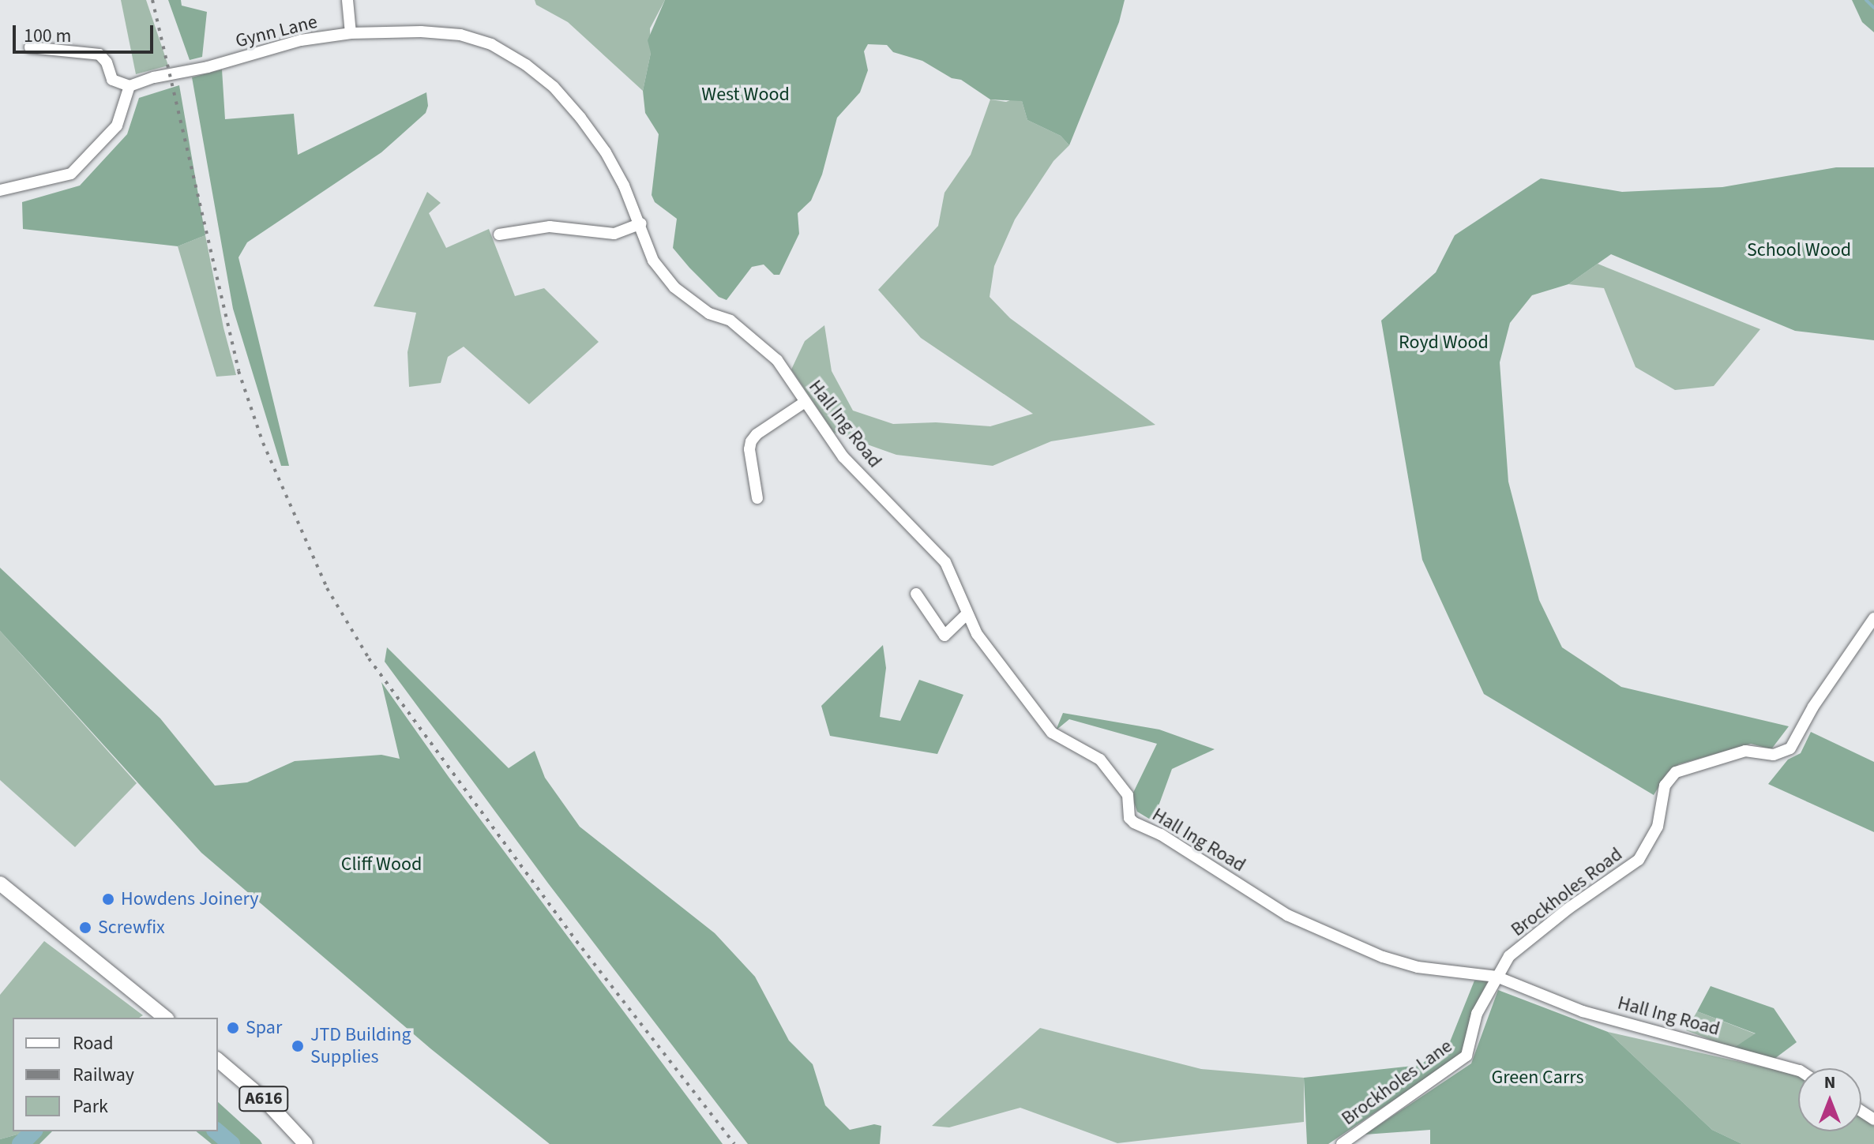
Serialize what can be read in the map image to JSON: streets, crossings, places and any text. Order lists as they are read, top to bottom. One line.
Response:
{"streets":{"main road":["A616"],"street":["Gynn Lane","Hall Ing Road","Brockholes Road","Brockholes Lane"]},"crossings":[["Gynn Lane","Hall Ing Road"],["Hall Ing Road","Brockholes Road"],["Hall Ing Road","Brockholes Lane"],["Brockholes Road","Brockholes Lane"]],"parks":["West Wood","School Wood","Royd Wood","Cliff Wood","Green Carrs"],"places":["Howdens Joinery","Screwfix","Spar","JTD Building Supplies"],"legend":["Road","Railway","Park"],"scale_bar":"100 m","north":"top"}
